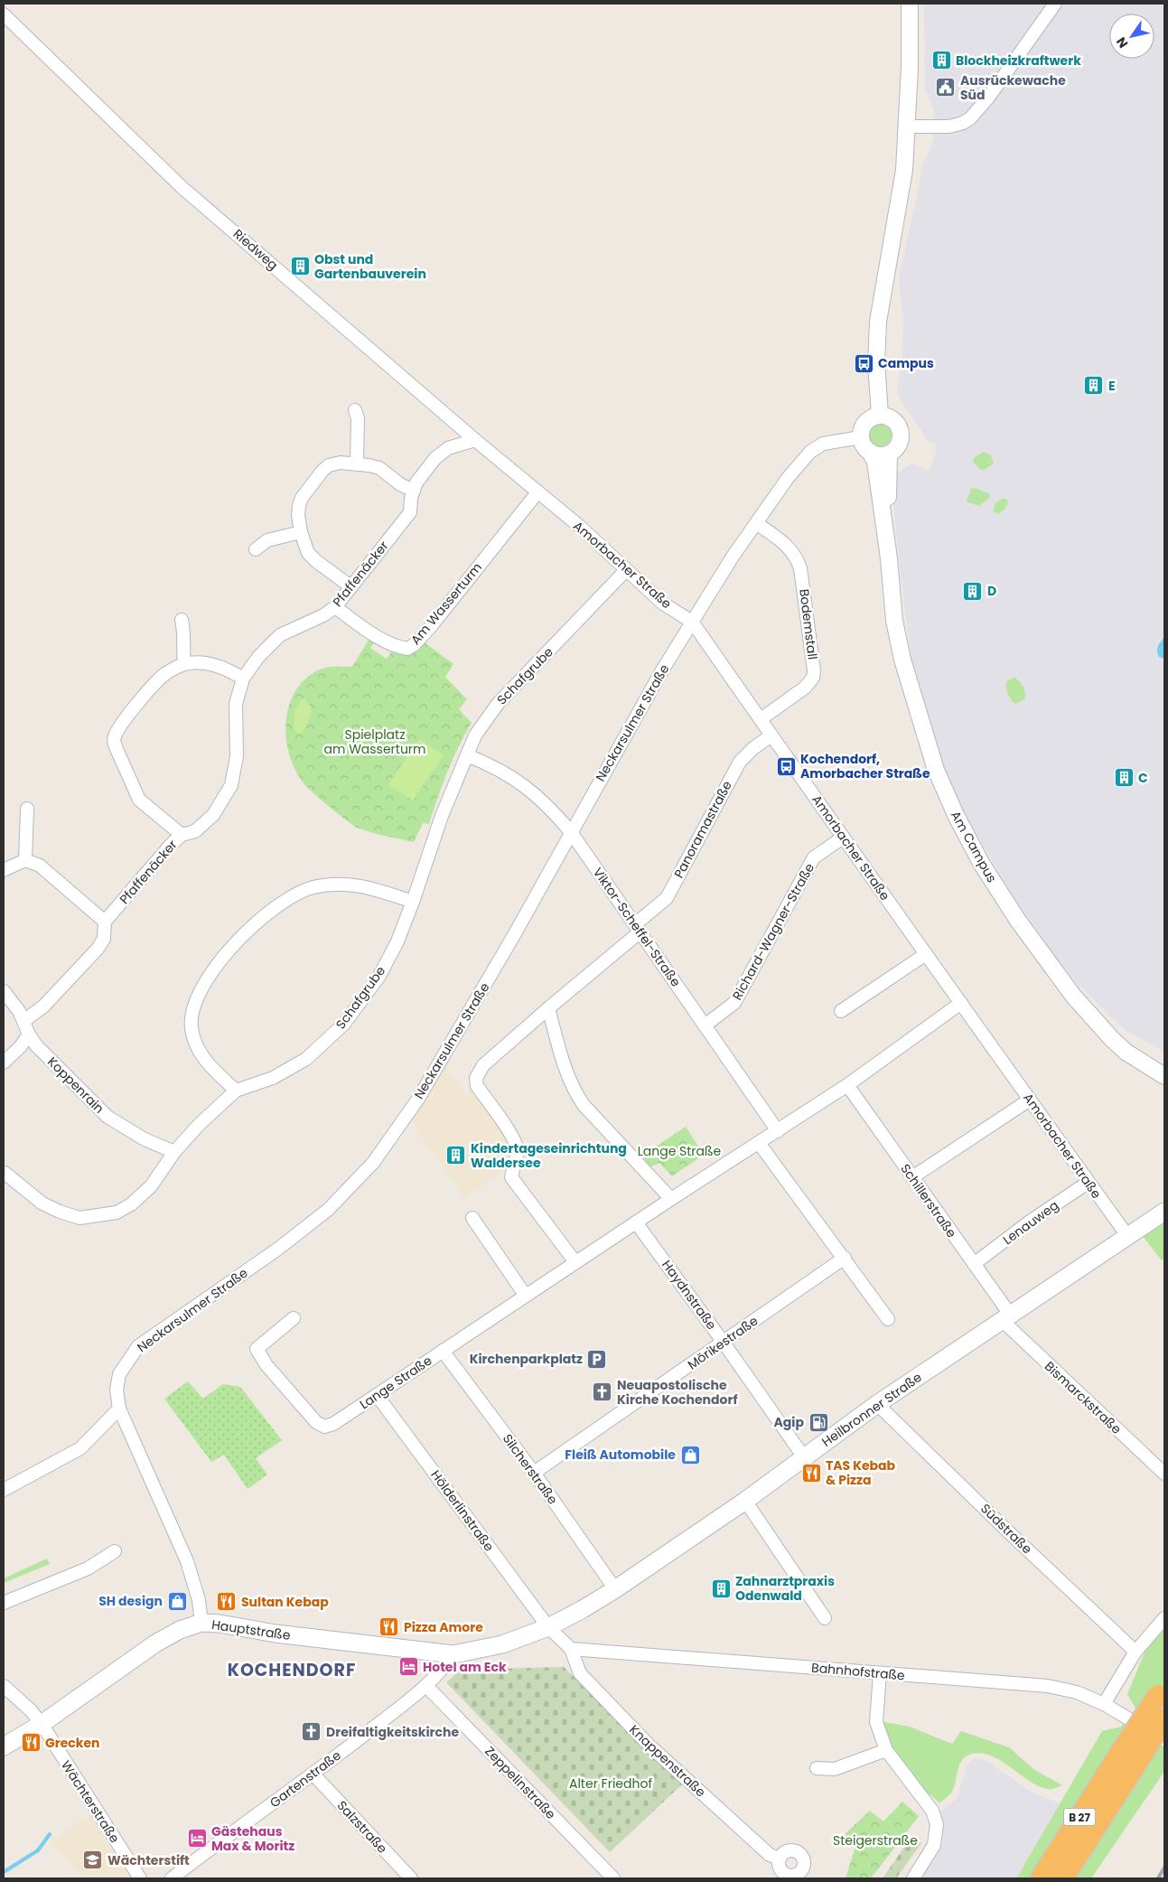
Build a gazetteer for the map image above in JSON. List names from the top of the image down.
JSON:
{
  "streets": {
    "highway": ["B 27"],
    "main road": ["Heilbronner Straße", "Hauptstraße"],
    "street": [
      "Riedweg",
      "Amorbacher Straße",
      "Pfaffenäcker",
      "Am Wasserturm",
      "Bodemstall",
      "Schafgrube",
      "Neckarsulmer Straße",
      "Panoramastraße",
      "Am Campus",
      "Viktor-Scheffel-Straße",
      "Richard-Wagner-Straße",
      "Koppenrain",
      "Schillerstraße",
      "Lenauweg",
      "Haydnstraße",
      "Mörikestraße",
      "Lange Straße",
      "Bismarckstraße",
      "Silcherstraße",
      "Hölderlinstraße",
      "Südstraße",
      "Bahnhofstraße",
      "Knappenstraße",
      "Gartenstraße",
      "Zeppelinstraße",
      "Wächterstraße",
      "Salzstraße"
    ]
  },
  "crossings": [
    ["Riedweg", "Amorbacher Straße"],
    ["Riedweg", "Pfaffenäcker"],
    ["Riedweg", "Am Wasserturm"],
    ["Amorbacher Straße", "Am Wasserturm"],
    ["Amorbacher Straße", "Bodemstall"],
    ["Amorbacher Straße", "Schafgrube"],
    ["Amorbacher Straße", "Neckarsulmer Straße"],
    ["Amorbacher Straße", "Panoramastraße"],
    ["Amorbacher Straße", "Richard-Wagner-Straße"],
    ["Amorbacher Straße", "Lenauweg"],
    ["Amorbacher Straße", "Lange Straße"],
    ["Amorbacher Straße", "Heilbronner Straße"],
    ["Pfaffenäcker", "Am Wasserturm"],
    ["Bodemstall", "Neckarsulmer Straße"],
    ["Schafgrube", "Viktor-Scheffel-Straße"],
    ["Schafgrube", "Koppenrain"],
    ["Neckarsulmer Straße", "Am Campus"],
    ["Neckarsulmer Straße", "Viktor-Scheffel-Straße"],
    ["Neckarsulmer Straße", "Hauptstraße"],
    ["Panoramastraße", "Viktor-Scheffel-Straße"],
    ["Panoramastraße", "Lange Straße"],
    ["Viktor-Scheffel-Straße", "Richard-Wagner-Straße"],
    ["Viktor-Scheffel-Straße", "Lange Straße"],
    ["Schillerstraße", "Lenauweg"],
    ["Schillerstraße", "Lange Straße"],
    ["Schillerstraße", "Bismarckstraße"],
    ["Schillerstraße", "Heilbronner Straße"],
    ["Haydnstraße", "Mörikestraße"],
    ["Haydnstraße", "Lange Straße"],
    ["Haydnstraße", "Heilbronner Straße"],
    ["Mörikestraße", "Silcherstraße"],
    ["Lange Straße", "Silcherstraße"],
    ["Lange Straße", "Hölderlinstraße"],
    ["Bismarckstraße", "Heilbronner Straße"],
    ["Heilbronner Straße", "Silcherstraße"],
    ["Heilbronner Straße", "Hölderlinstraße"],
    ["Heilbronner Straße", "Südstraße"],
    ["Heilbronner Straße", "Hauptstraße"],
    ["Heilbronner Straße", "Gartenstraße"],
    ["Hauptstraße", "Gartenstraße"],
    ["Hauptstraße", "Wächterstraße"],
    ["Bahnhofstraße", "Knappenstraße"],
    ["Gartenstraße", "Zeppelinstraße"],
    ["Gartenstraße", "Salzstraße"]
  ],
  "districts": ["KOCHENDORF"],
  "parks": [
    "Spielplatz am Wasserturm",
    "Lange Straße",
    "Alter Friedhof",
    "Steigerstraße"
  ],
  "places": {
    "building": [
      "Blockheizkraftwerk",
      "Obst und Gartenbauverein",
      "E",
      "D",
      "C",
      "Kindertageseinrichtung Waldersee",
      "Zahnarztpraxis Odenwald"
    ],
    "public building": ["Ausrückewache Süd"],
    "bus stop": ["Campus", "Kochendorf, Amorbacher Straße"],
    "parking": ["Kirchenparkplatz"],
    "church": ["Neuapostolische Kirche Kochendorf", "Dreifaltigkeitskirche"],
    "fuel station": ["Agip"],
    "shop": ["Fleiß Automobile", "SH design"],
    "restaurant": [
      "TAS Kebab & Pizza",
      "Sultan Kebap",
      "Pizza Amore",
      "Grecken"
    ],
    "hotel": ["Hotel am Eck", "Gästehaus Max & Moritz"],
    "school or university": ["Wächterstift"]
  },
  "north": "bottom left"
}
